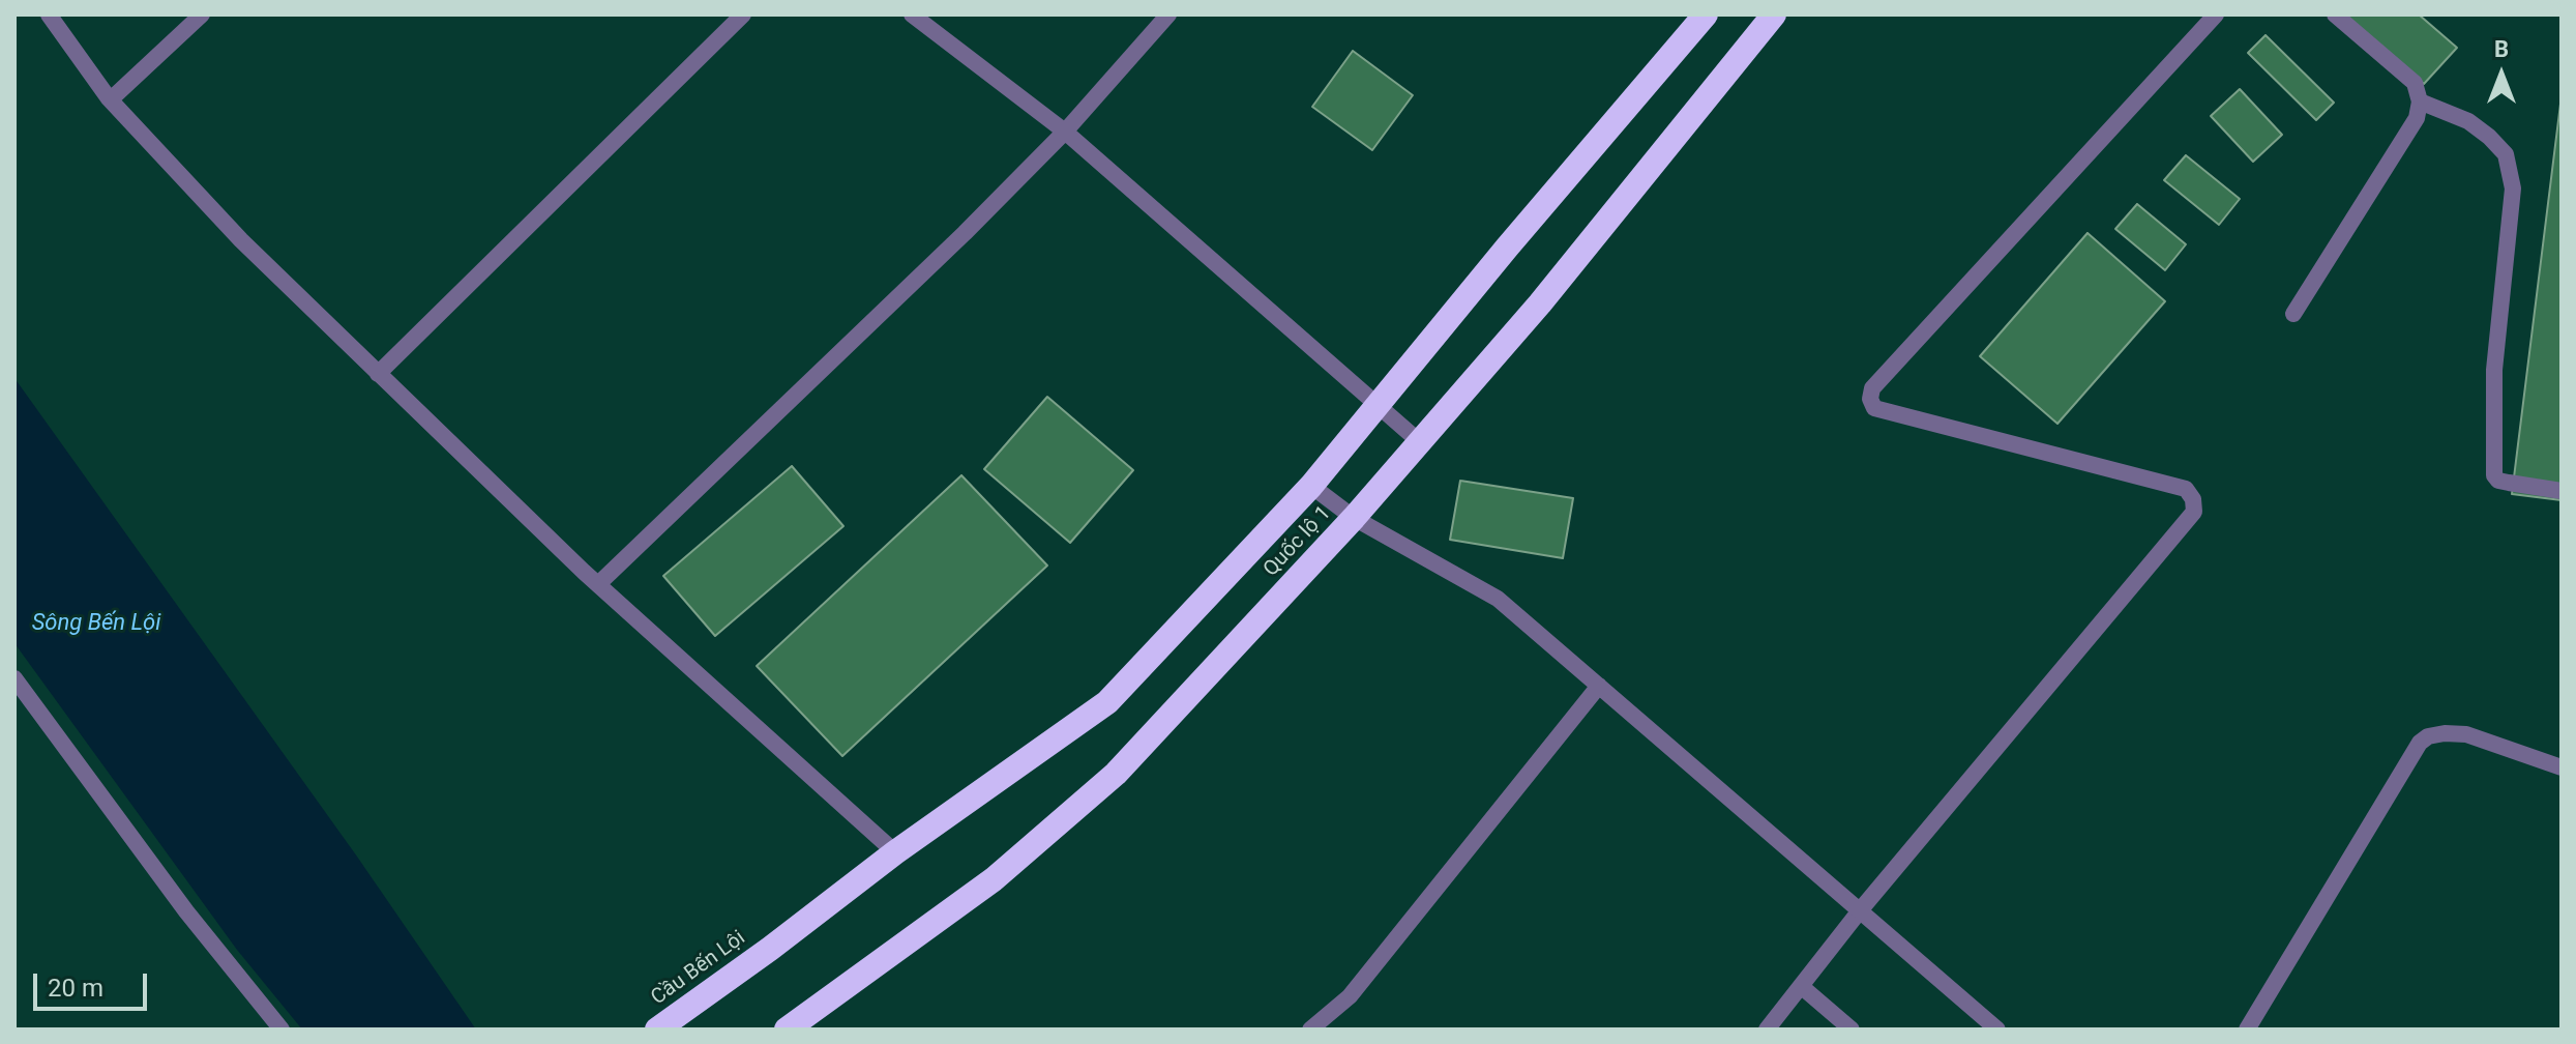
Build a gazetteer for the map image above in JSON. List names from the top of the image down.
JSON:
{
  "streets": {
    "highway": ["Quốc lộ 1", "Cầu Bến Lội"]
  },
  "crossings": [
    ["Quốc lộ 1", "Cầu Bến Lội"]
  ],
  "water": ["Sông Bến Lội"],
  "scale_bar": "20 m",
  "north": "top"
}
